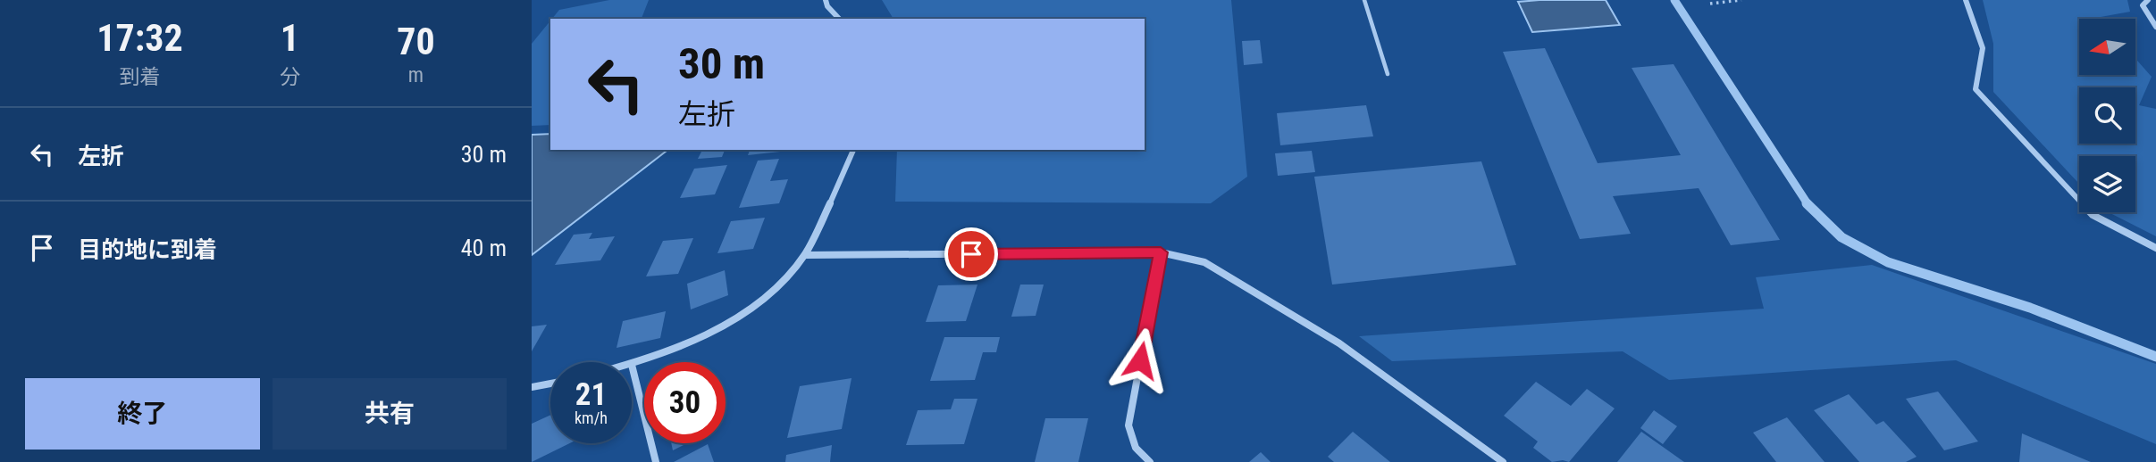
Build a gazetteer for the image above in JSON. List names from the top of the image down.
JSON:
{
  "north": "left",
  "page": {
    "eta": [
      "17:32",
      "到着",
      "1",
      "分",
      "70",
      "m"
    ],
    "turn": ["30 m", "左折"],
    "list": [
      {
        "name": "左折",
        "value": "30 m"
      },
      {
        "name": "目的地に到着",
        "value": "40 m"
      }
    ],
    "speed": "21 km/h",
    "limit": "30",
    "buttons": ["終了", "共有"]
  }
}
